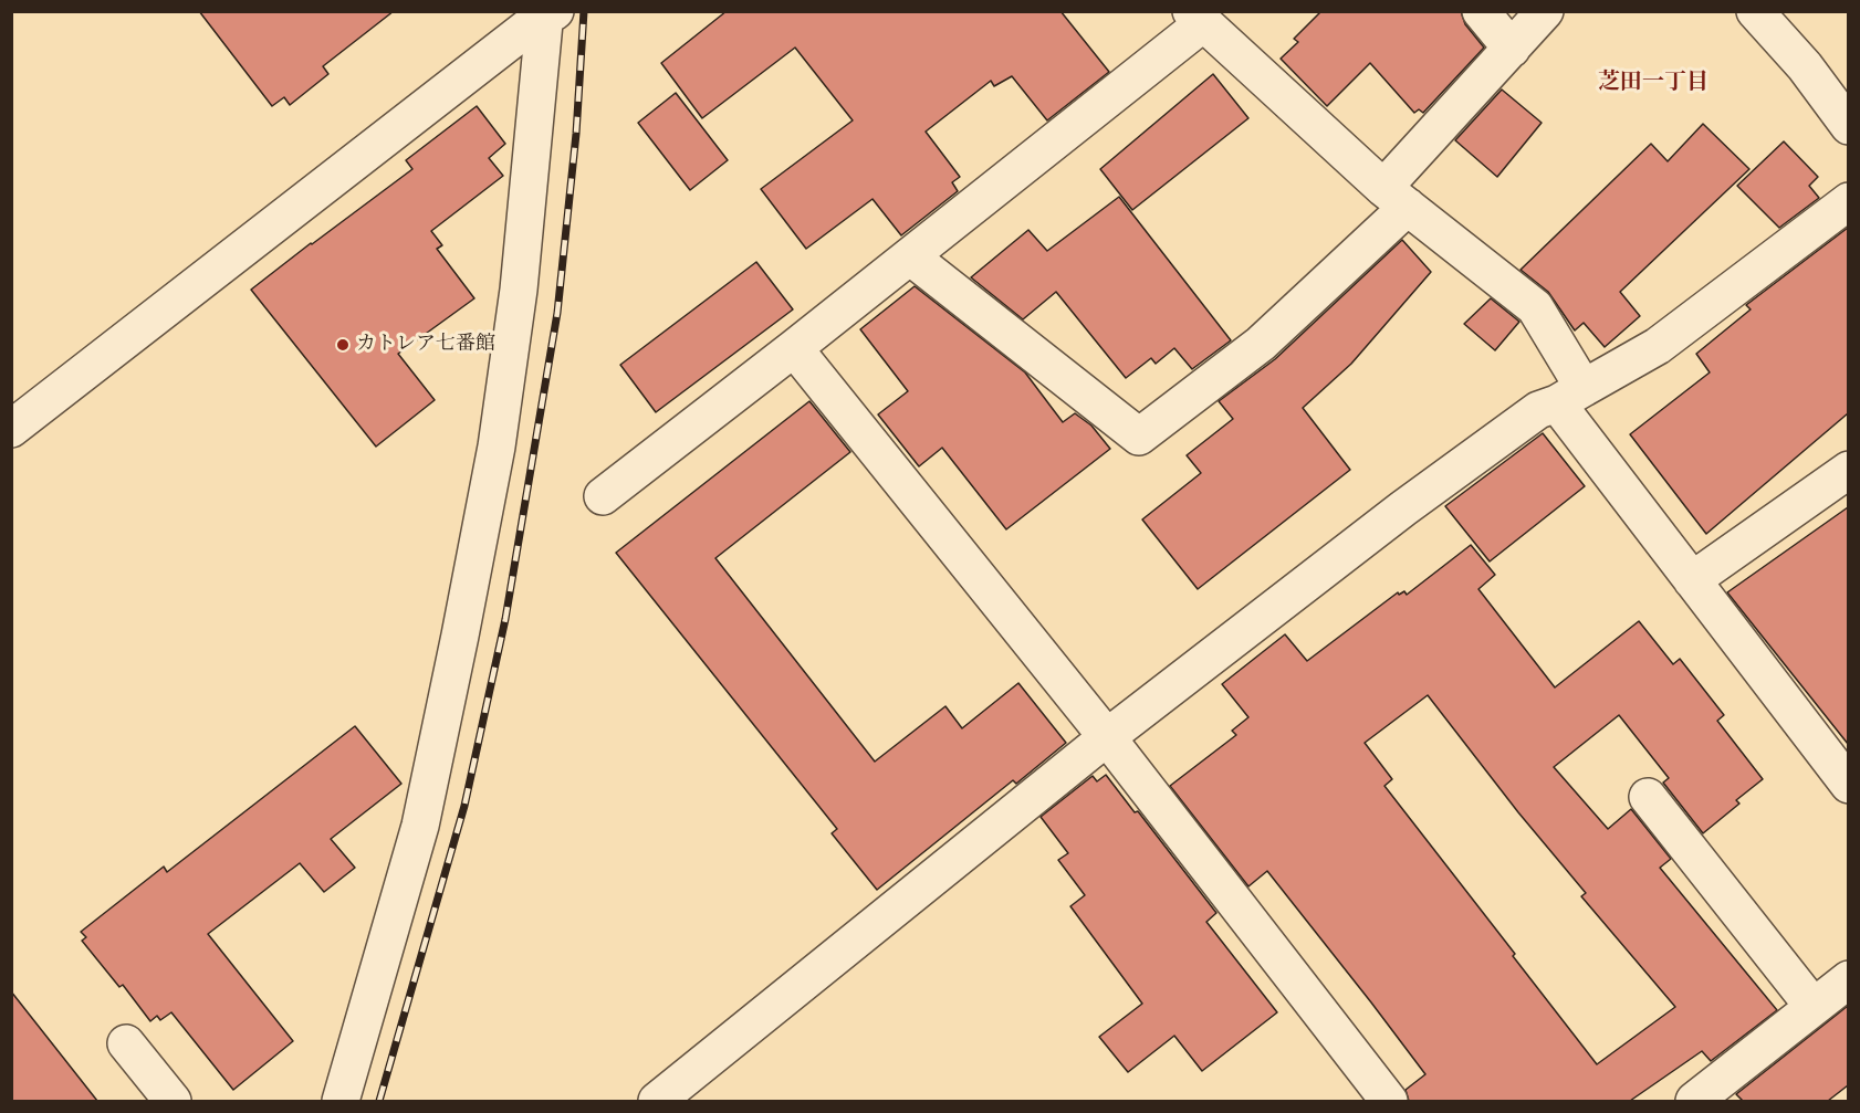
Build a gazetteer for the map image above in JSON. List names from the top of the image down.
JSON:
{
  "districts": ["芝田一丁目"],
  "places": ["カトレア七番館"]
}
